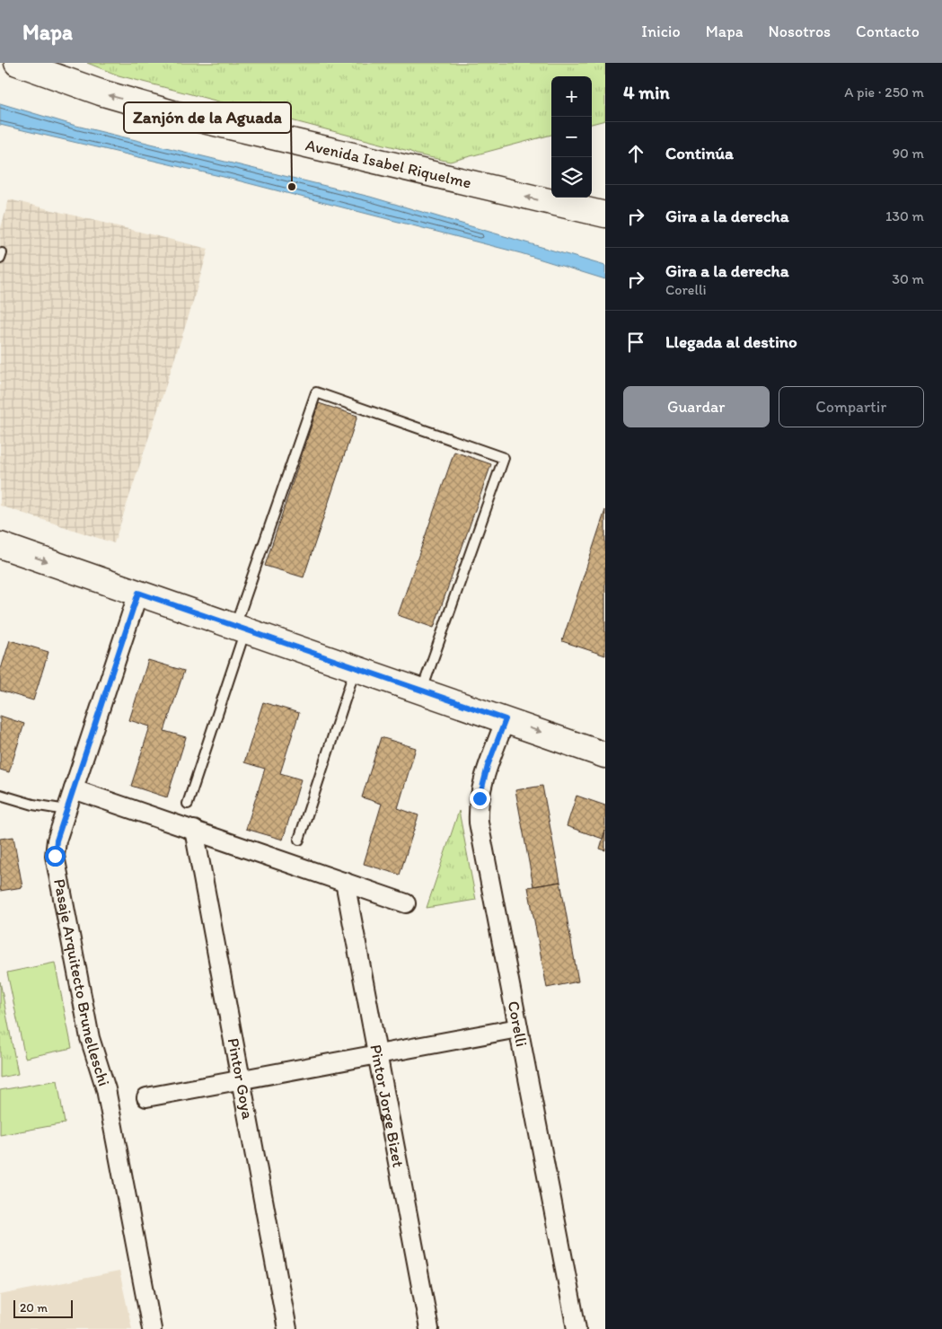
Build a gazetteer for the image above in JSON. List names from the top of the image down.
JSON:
{
  "streets": {
    "main road": ["Avenida Isabel Riquelme"],
    "street": [
      "Pasaje Arquitecto Brunelleschi",
      "Corelli",
      "Pintor Goya",
      "Pintor Jorge Bizet"
    ]
  },
  "one_way": ["Avenida Isabel Riquelme"],
  "places": ["Zanjón de la Aguada"],
  "scale_bar": "20 m",
  "page": {
    "header": "Mapa",
    "nav": [
      "Inicio",
      "Mapa",
      "Nosotros",
      "Contacto"
    ],
    "heading": ["4 min", "A pie · 250 m"],
    "map_buttons": ["+", "−"],
    "list": [
      ["Continúa", "90 m"],
      ["Gira a la derecha", "130 m"],
      ["Gira a la derecha", "Corelli", "30 m"],
      "Llegada al destino"
    ],
    "buttons": ["Guardar", "Compartir"],
    "scale": "20 m"
  }
}
